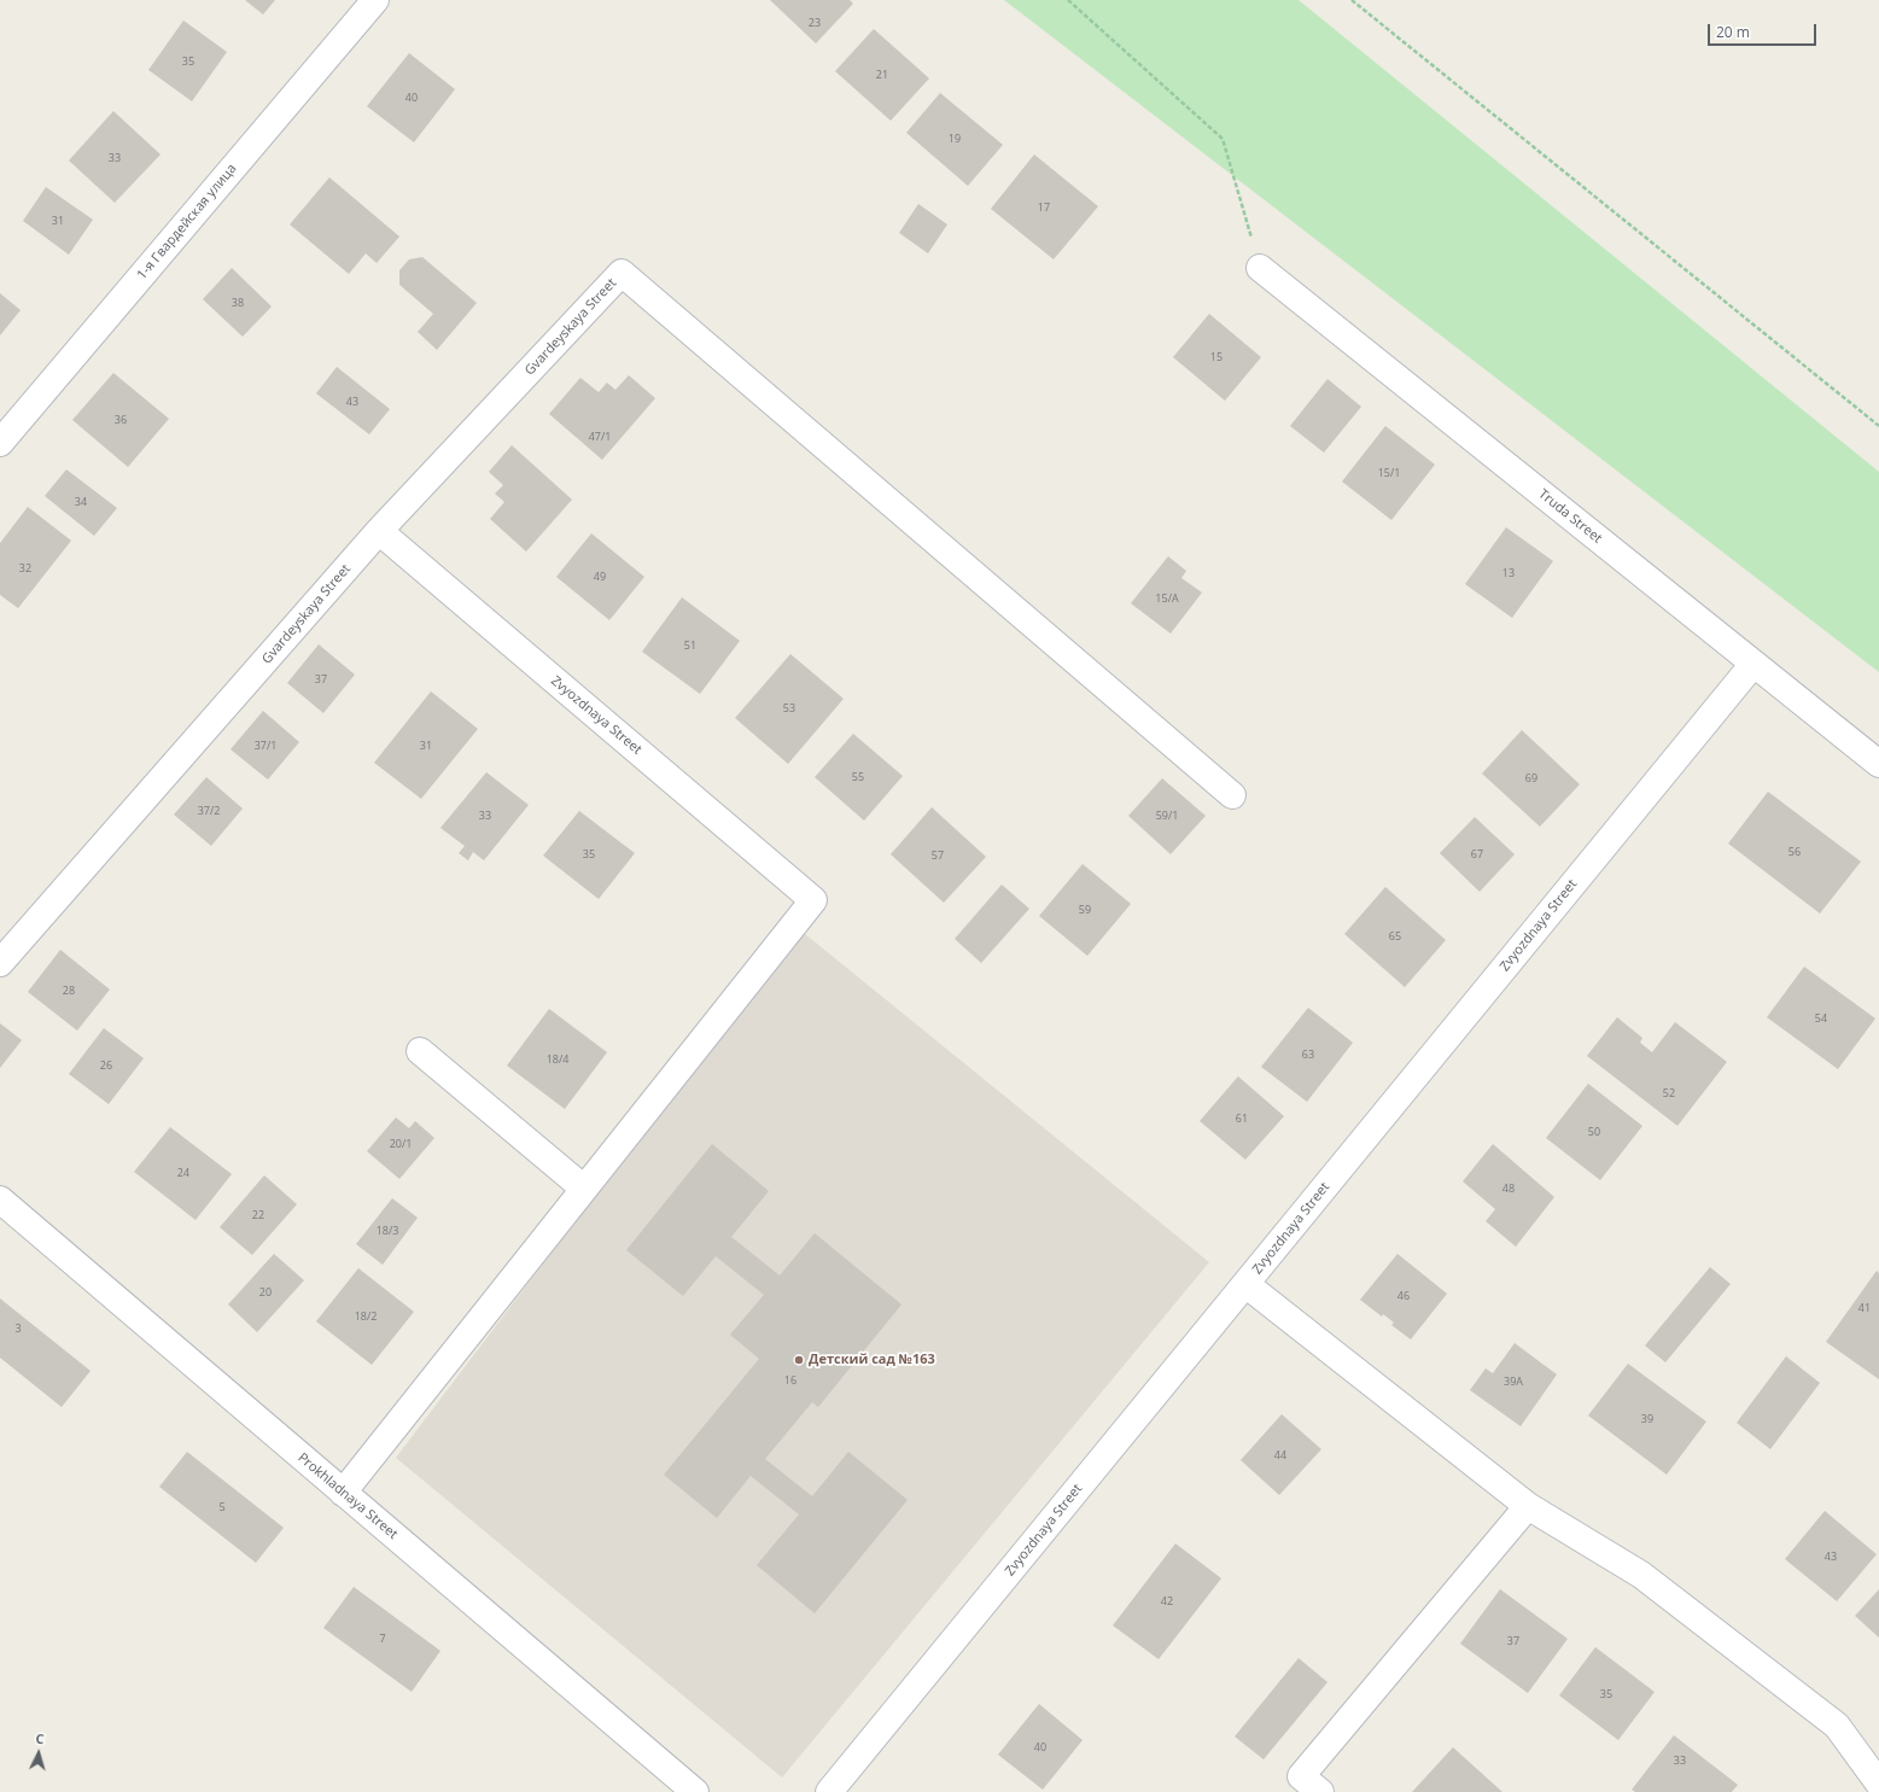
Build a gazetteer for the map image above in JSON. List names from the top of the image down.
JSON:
{
  "streets": {
    "street": [
      "1-я Гвардейская улица",
      "Gvardeyskaya Street",
      "Truda Street",
      "Zvyozdnaya Street",
      "Prokhladnaya Street"
    ]
  },
  "crossings": [
    ["Gvardeyskaya Street", "Zvyozdnaya Street"],
    ["Truda Street", "Zvyozdnaya Street"]
  ],
  "places": ["Детский cад №163"],
  "house_numbers": [
    "23",
    "35",
    "21",
    "40",
    "19",
    "33",
    "17",
    "31",
    "38",
    "15",
    "43",
    "36",
    "47/1",
    "15/1",
    "34",
    "32",
    "13",
    "49",
    "15/А",
    "51",
    "37",
    "53",
    "37/1",
    "31",
    "55",
    "69",
    "37/2",
    "33",
    "59/1",
    "56",
    "35",
    "67",
    "57",
    "59",
    "65",
    "28",
    "54",
    "63",
    "18/4",
    "26",
    "52",
    "61",
    "50",
    "20/1",
    "24",
    "48",
    "22",
    "18/3",
    "20",
    "46",
    "41",
    "18/2",
    "3",
    "16",
    "39А",
    "39",
    "44",
    "5",
    "43",
    "42",
    "7",
    "37",
    "35",
    "40",
    "33"
  ],
  "scale_bar": "20 m",
  "north": "top"
}
